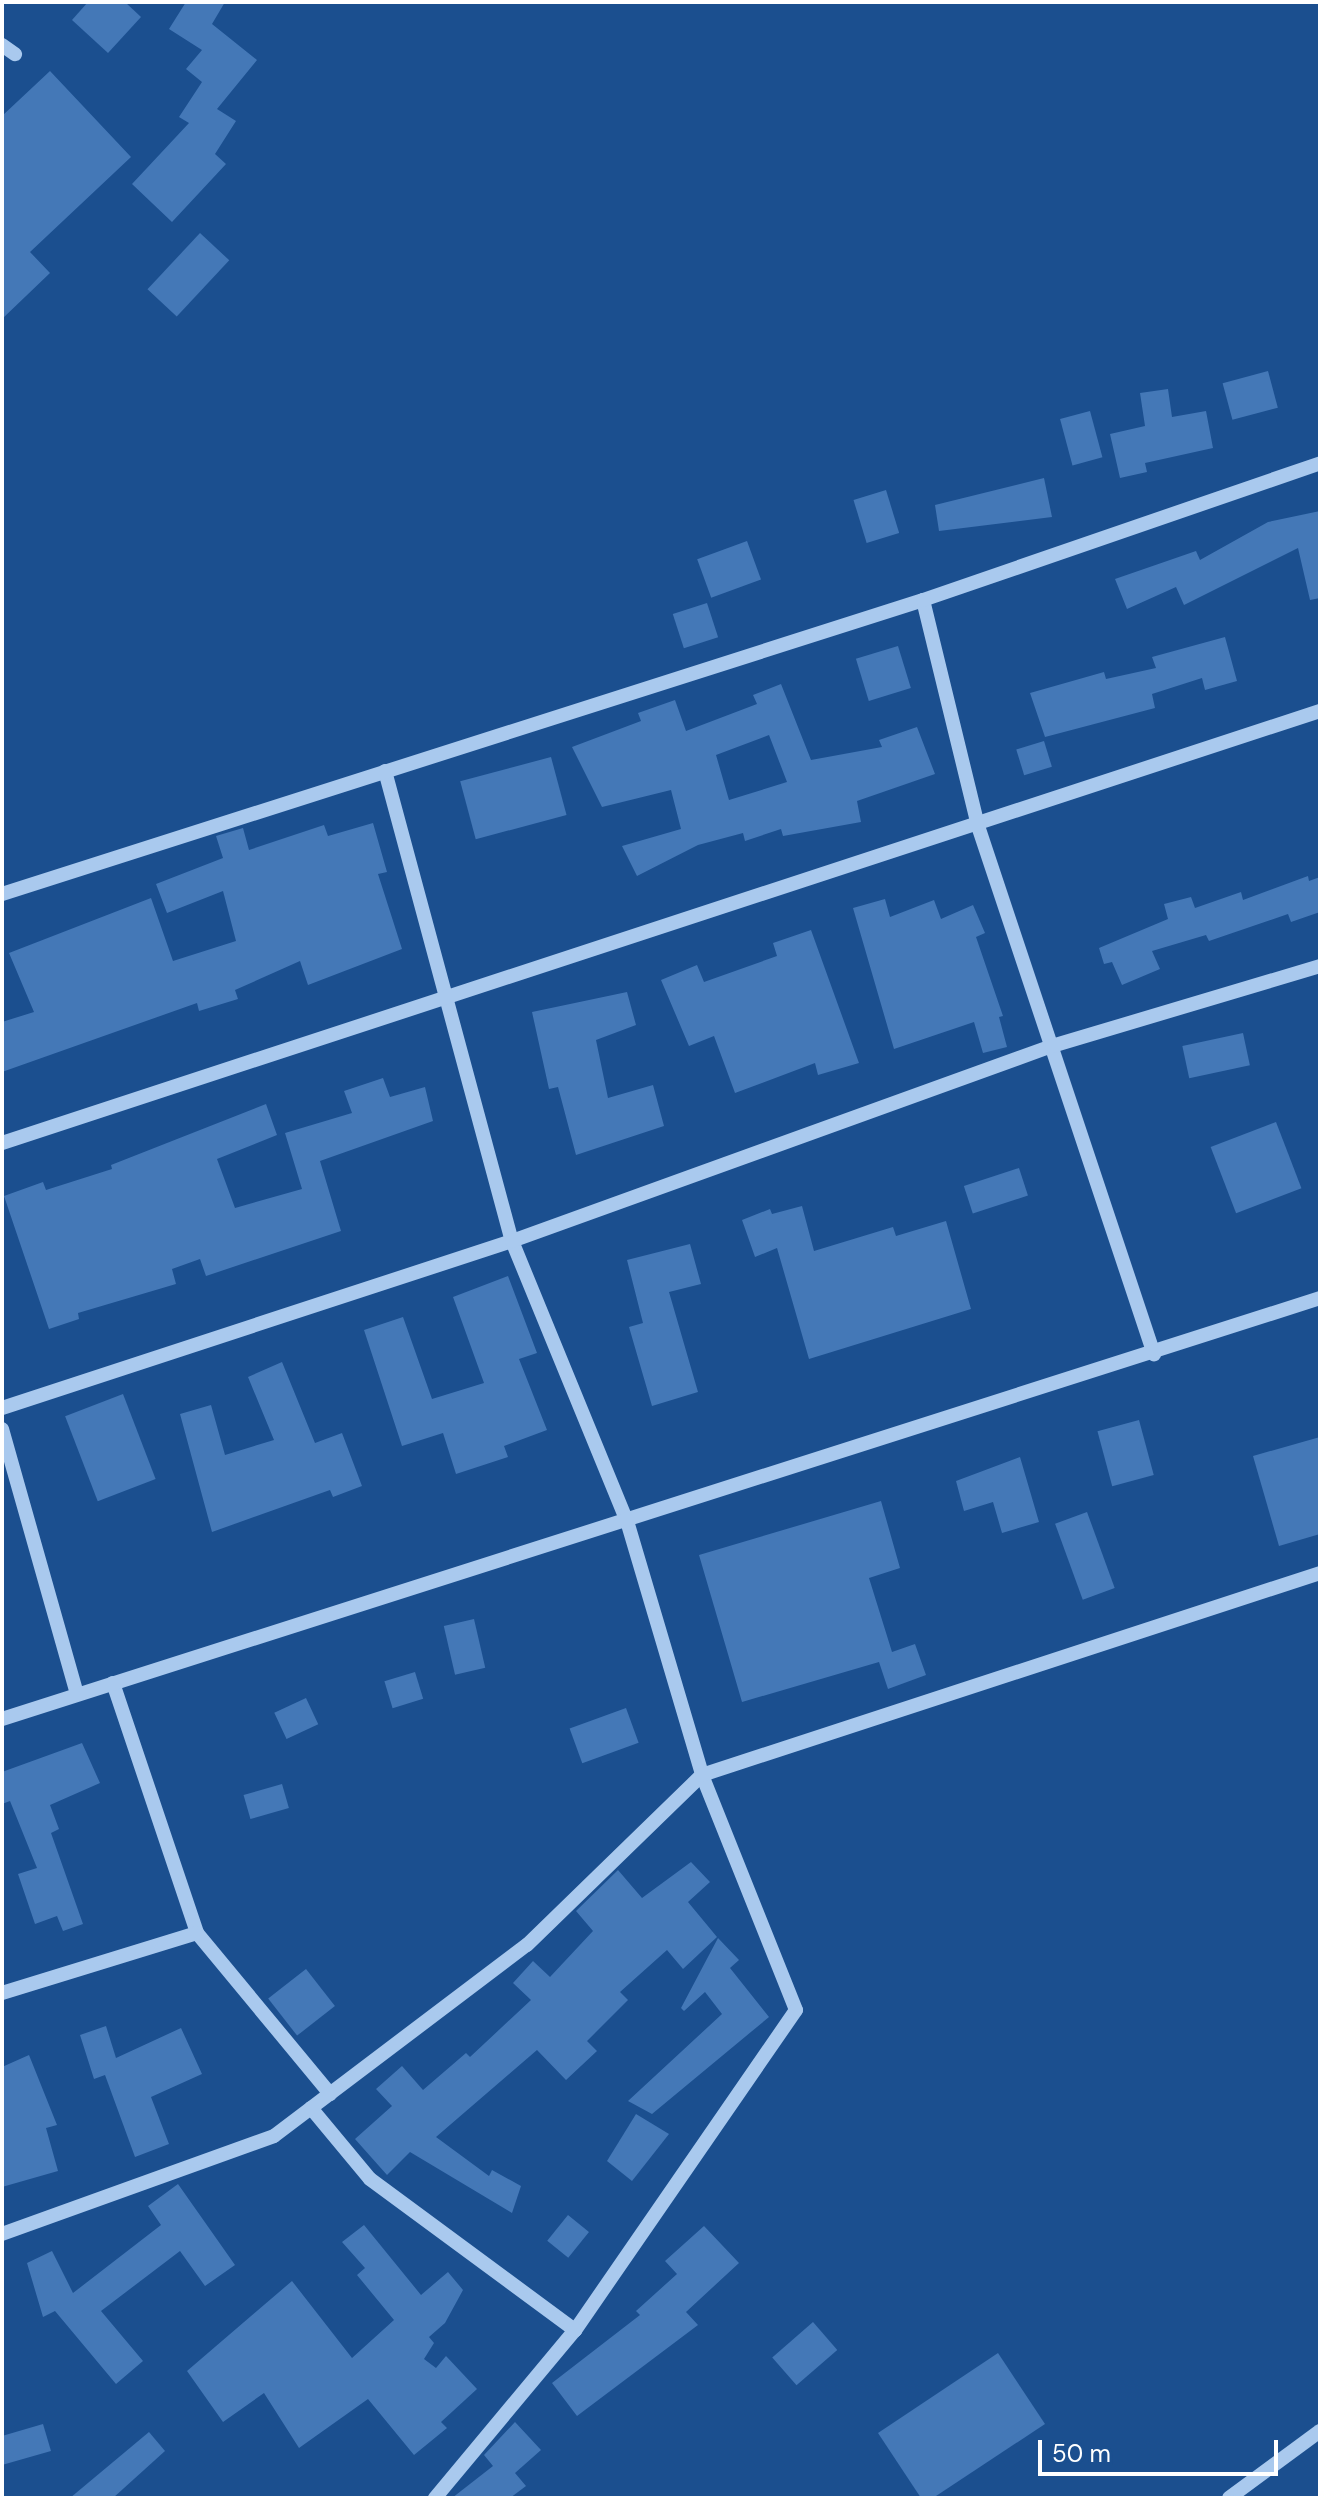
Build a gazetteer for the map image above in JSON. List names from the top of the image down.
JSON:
{
  "scale_bar": "50 m"
}
